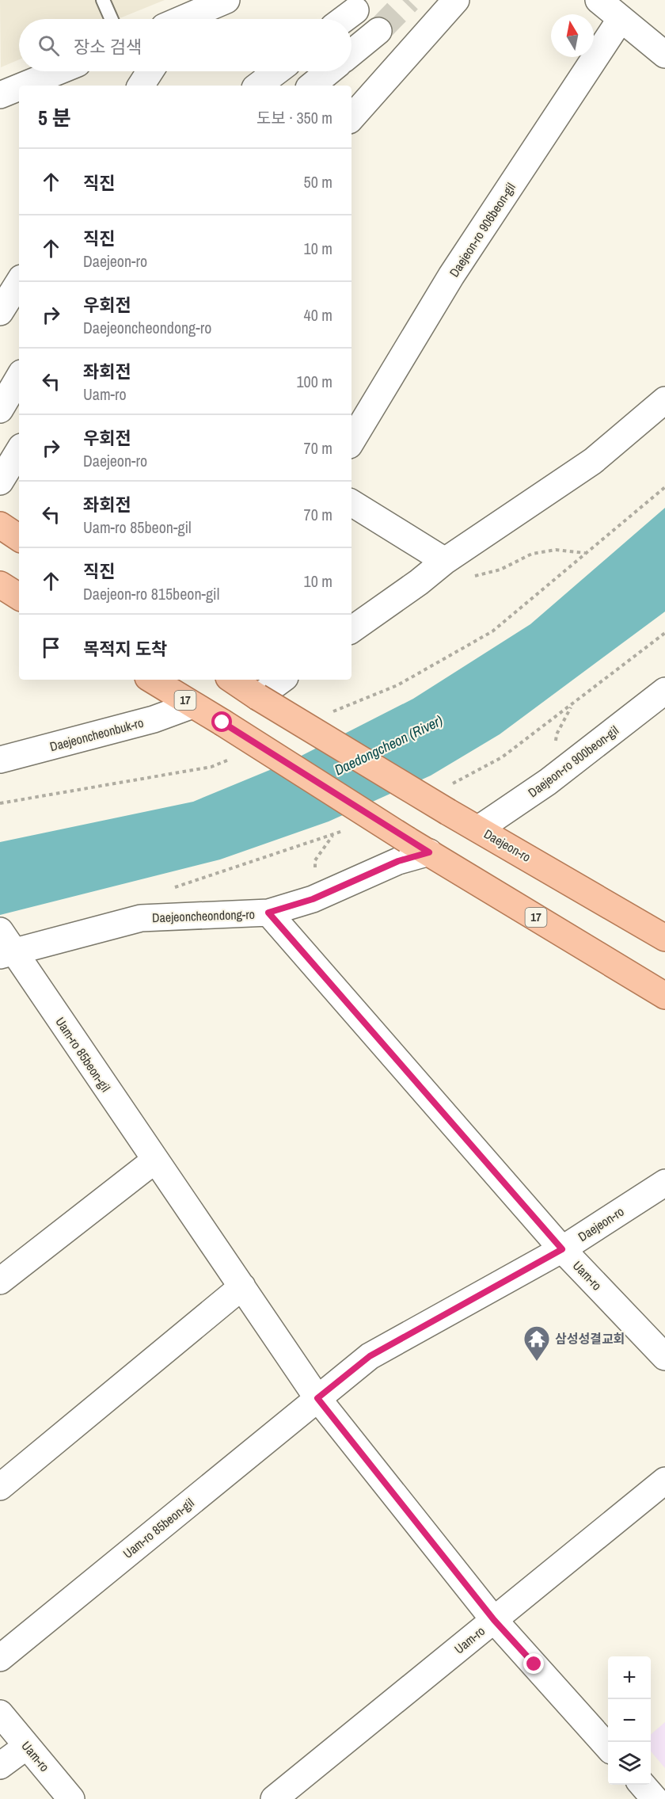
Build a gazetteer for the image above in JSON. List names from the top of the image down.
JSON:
{
  "streets": {
    "main road": ["17", "Daejeon-ro"],
    "street": [
      "Daejeon-ro 906beon-gil",
      "Daejeoncheonbuk-ro",
      "Daejeon-ro 900beon-gil",
      "Daejeoncheondong-ro",
      "Uam-ro 85beon-gil",
      "Uam-ro"
    ]
  },
  "crossings": [
    ["17", "Daejeoncheonbuk-ro"],
    ["17", "Daejeoncheondong-ro"],
    ["Daejeon-ro 900beon-gil", "Daejeon-ro"],
    ["Daejeon-ro", "Uam-ro 85beon-gil"],
    ["Daejeon-ro", "Uam-ro"],
    ["Daejeoncheondong-ro", "Uam-ro 85beon-gil"],
    ["Daejeoncheondong-ro", "Uam-ro"],
    ["Uam-ro 85beon-gil", "Uam-ro"]
  ],
  "water": ["Daedongcheon (River)"],
  "places": {
    "temple": ["삼성성결교회"]
  },
  "north": "top",
  "page": {
    "search": "장소 검색",
    "heading": ["5 분", "도보 · 350 m"],
    "list": [
      ["직진", "50 m"],
      ["직진", "Daejeon-ro", "10 m"],
      ["우회전", "Daejeoncheondong-ro", "40 m"],
      ["좌회전", "Uam-ro", "100 m"],
      ["우회전", "Daejeon-ro", "70 m"],
      ["좌회전", "Uam-ro 85beon-gil", "70 m"],
      ["직진", "Daejeon-ro 815beon-gil", "10 m"],
      "목적지 도착"
    ],
    "map_buttons": ["+", "−"]
  }
}
